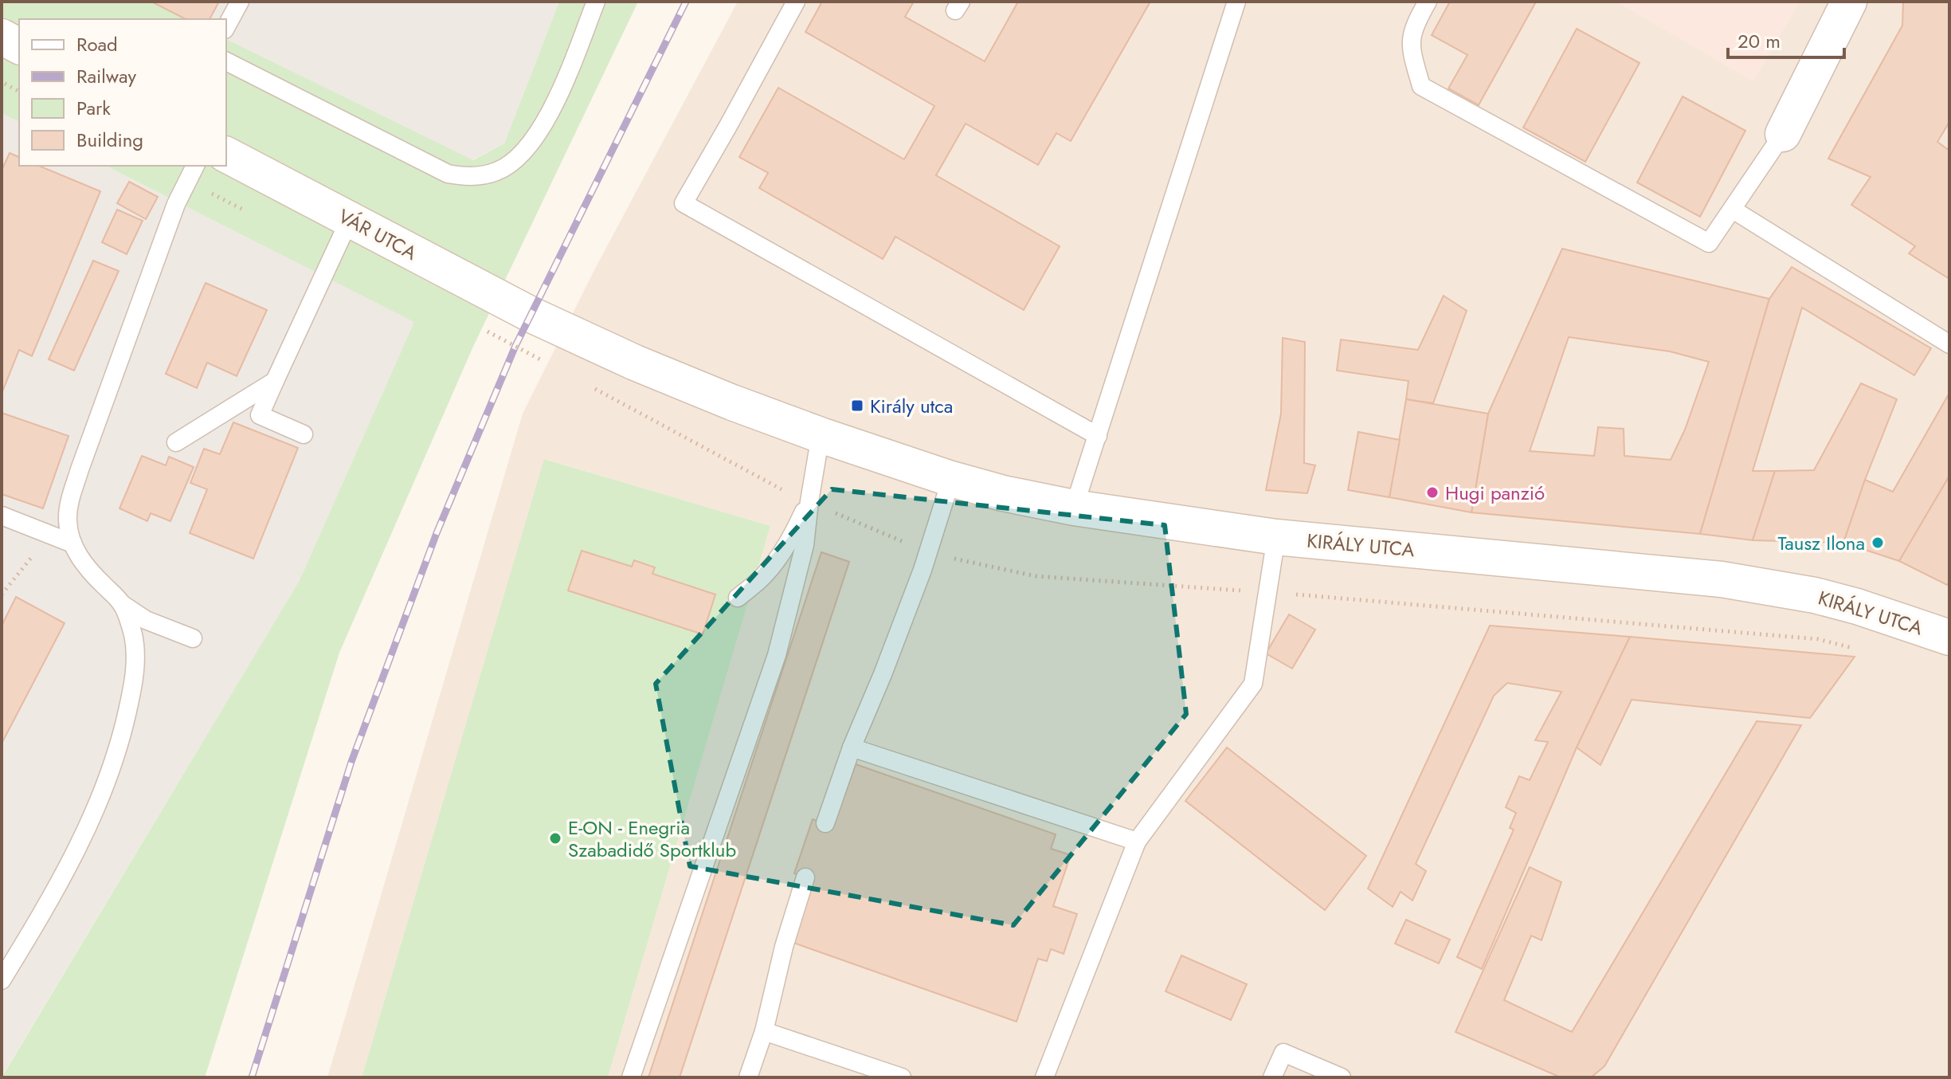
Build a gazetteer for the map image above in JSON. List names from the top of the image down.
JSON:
{
  "streets": {
    "main road": ["VÁR UTCA", "KIRÁLY UTCA"]
  },
  "crossings": [
    ["VÁR UTCA", "KIRÁLY UTCA"]
  ],
  "places": {
    "transit": ["Király utca"],
    "other": ["Hugi panzió", "Tausz Ilona", "E-ON - Enegria Szabadidő Sportklub"]
  },
  "legend": [
    "Road",
    "Railway",
    "Park",
    "Building"
  ],
  "scale_bar": "20 m"
}
